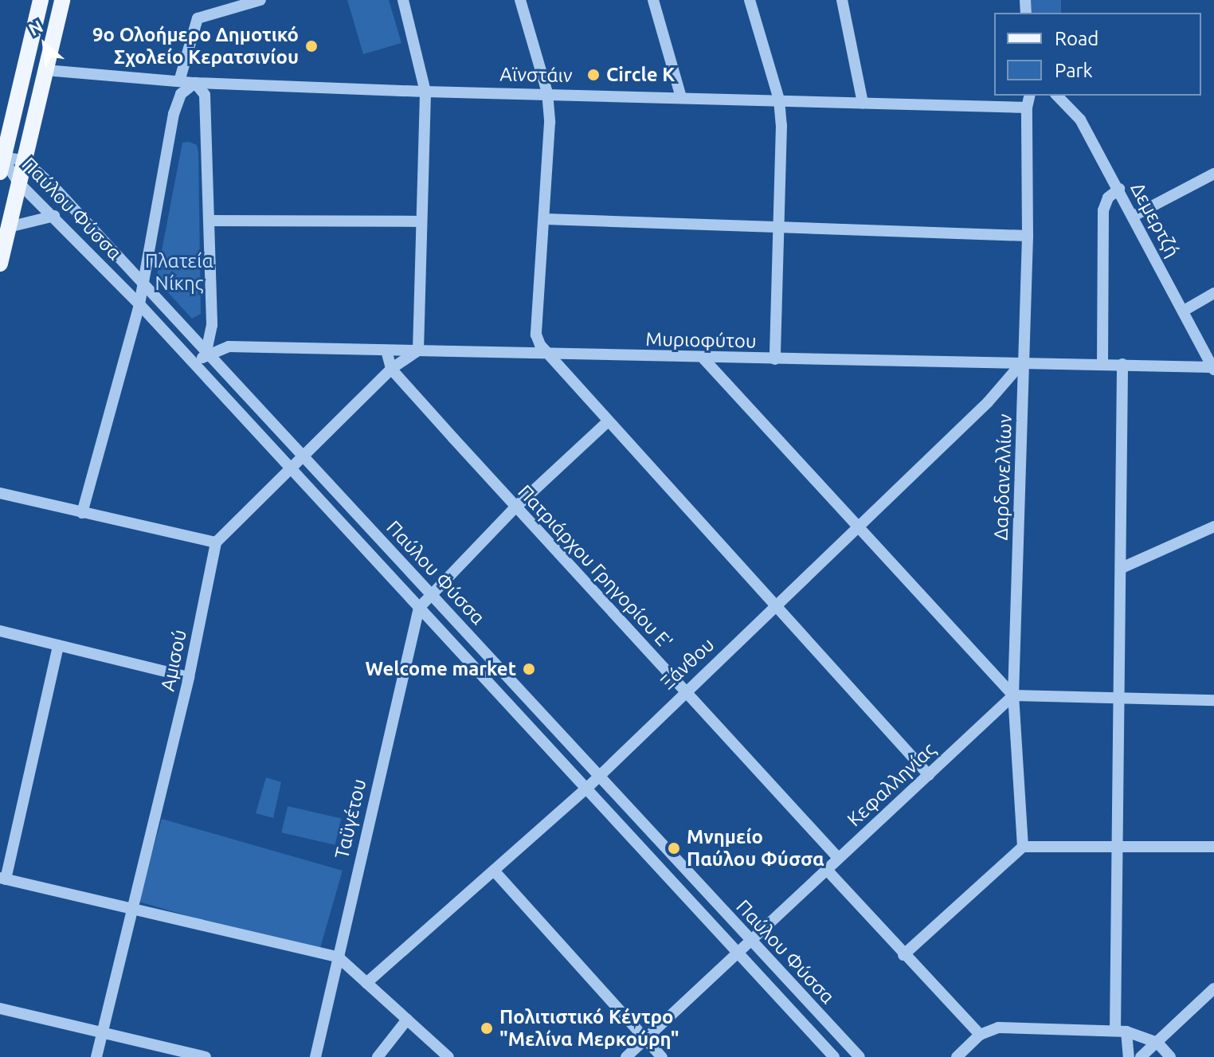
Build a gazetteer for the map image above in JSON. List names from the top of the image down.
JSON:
{
  "streets": {
    "street": [
      "Αϊνστάιν",
      "Παύλου Φύσσα",
      "Δεμερτζή",
      "Μυριοφύτου",
      "Δαρδανελλίων",
      "Πατριάρχου Γρηγορίου Ε'",
      "Αμισού",
      "Ξάνθου",
      "Κεφαλληνίας",
      "Ταϋγέτου"
    ]
  },
  "crossings": [
    ["Αϊνστάιν", "Δαρδανελλίων"],
    ["Παύλου Φύσσα", "Μυριοφύτου"],
    ["Παύλου Φύσσα", "Ξάνθου"],
    ["Παύλου Φύσσα", "Κεφαλληνίας"],
    ["Παύλου Φύσσα", "Ταϋγέτου"],
    ["Δεμερτζή", "Μυριοφύτου"],
    ["Μυριοφύτου", "Δαρδανελλίων"],
    ["Μυριοφύτου", "Πατριάρχου Γρηγορίου Ε'"],
    ["Μυριοφύτου", "Ξάνθου"],
    ["Δαρδανελλίων", "Ξάνθου"],
    ["Δαρδανελλίων", "Κεφαλληνίας"],
    ["Πατριάρχου Γρηγορίου Ε'", "Ξάνθου"],
    ["Πατριάρχου Γρηγορίου Ε'", "Κεφαλληνίας"],
    ["Πατριάρχου Γρηγορίου Ε'", "Ταϋγέτου"]
  ],
  "parks": ["Πλατεία Νίκης"],
  "places": [
    "9ο Ολοήμερο Δημοτικό Σχολείο Κερατσινίου",
    "Circle K",
    "Welcome market",
    "Μνημείο Παύλου Φύσσα",
    "Πολιτιστικό Κέντρο \"Μελίνα Μερκούρη\""
  ],
  "legend": ["Road", "Park"],
  "north": "top left"
}
